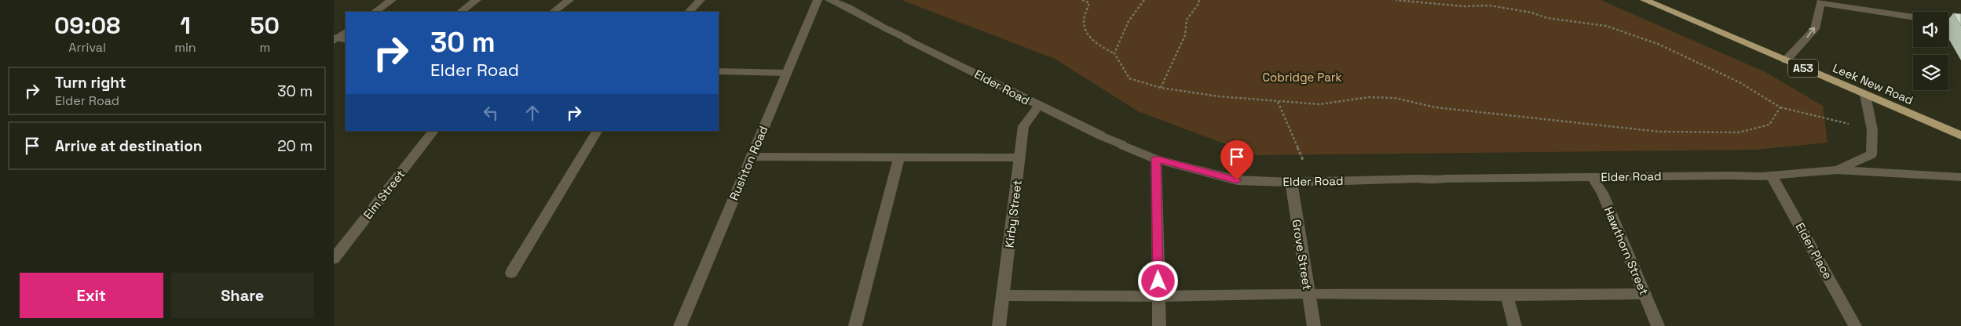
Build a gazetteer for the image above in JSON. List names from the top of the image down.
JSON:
{
  "streets": {
    "highway": ["A53", "Leek New Road"],
    "street": [
      "Elder Road",
      "Rushton Road",
      "Elm Street",
      "Kirby Street",
      "Hawthorn Street",
      "Elder Place",
      "Grove Street"
    ]
  },
  "crossings": [
    ["Leek New Road", "Elder Road"],
    ["Elder Road", "Kirby Street"],
    ["Elder Road", "Hawthorn Street"],
    ["Elder Road", "Elder Place"],
    ["Elder Road", "Grove Street"]
  ],
  "parks": ["Cobridge Park"],
  "page": {
    "eta": [
      "09:08",
      "Arrival",
      "1",
      "min",
      "50",
      "m"
    ],
    "turn": ["30 m", "Elder Road"],
    "list": [
      {
        "name": "Turn right",
        "note": "Elder Road",
        "value": "30 m"
      },
      {
        "name": "Arrive at destination",
        "value": "20 m"
      }
    ],
    "buttons": ["Exit", "Share"]
  }
}
